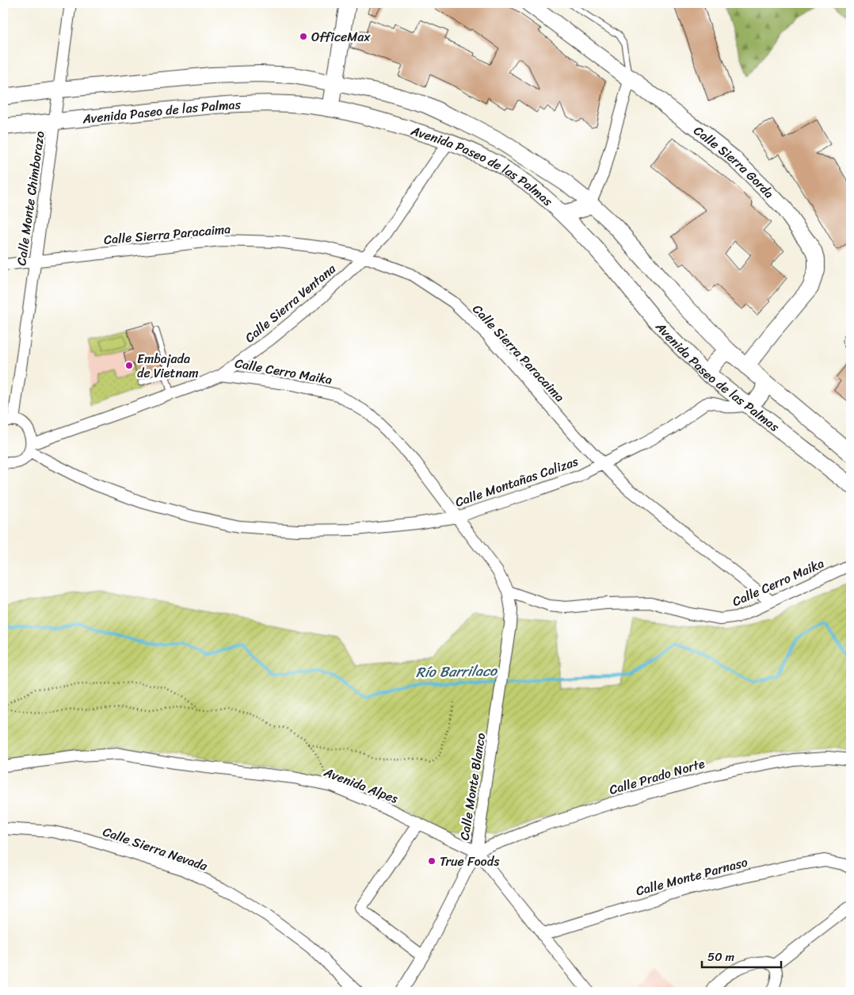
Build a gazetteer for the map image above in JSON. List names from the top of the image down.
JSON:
{
  "streets": {
    "main road": ["Avenida Paseo de las Palmas", "Calle Sierra Gorda"],
    "street": [
      "Calle Monte Chimborazo",
      "Calle Sierra Paracaima",
      "Calle Sierra Ventana",
      "Calle Cerro Maika",
      "Calle Montañas Calizas",
      "Calle Prado Norte",
      "Avenida Alpes",
      "Calle Monte Blanco",
      "Calle Sierra Nevada",
      "Calle Monte Parnaso"
    ]
  },
  "crossings": [
    ["Avenida Paseo de las Palmas", "Calle Sierra Gorda"],
    ["Avenida Paseo de las Palmas", "Calle Monte Chimborazo"],
    ["Avenida Paseo de las Palmas", "Calle Sierra Ventana"],
    ["Avenida Paseo de las Palmas", "Calle Montañas Calizas"],
    ["Calle Monte Chimborazo", "Calle Sierra Paracaima"],
    ["Calle Sierra Paracaima", "Calle Sierra Ventana"],
    ["Calle Sierra Paracaima", "Calle Cerro Maika"],
    ["Calle Sierra Paracaima", "Calle Montañas Calizas"],
    ["Calle Sierra Ventana", "Calle Cerro Maika"],
    ["Calle Sierra Ventana", "Calle Montañas Calizas"],
    ["Calle Cerro Maika", "Calle Montañas Calizas"],
    ["Calle Cerro Maika", "Calle Monte Blanco"],
    ["Calle Prado Norte", "Avenida Alpes"],
    ["Calle Prado Norte", "Calle Monte Blanco"],
    ["Avenida Alpes", "Calle Monte Blanco"],
    ["Avenida Alpes", "Calle Monte Parnaso"]
  ],
  "water": ["Río Barrilaco"],
  "places": ["OfficeMax", "Embajada de Vietnam", "True Foods"],
  "scale_bar": "50 m"
}
